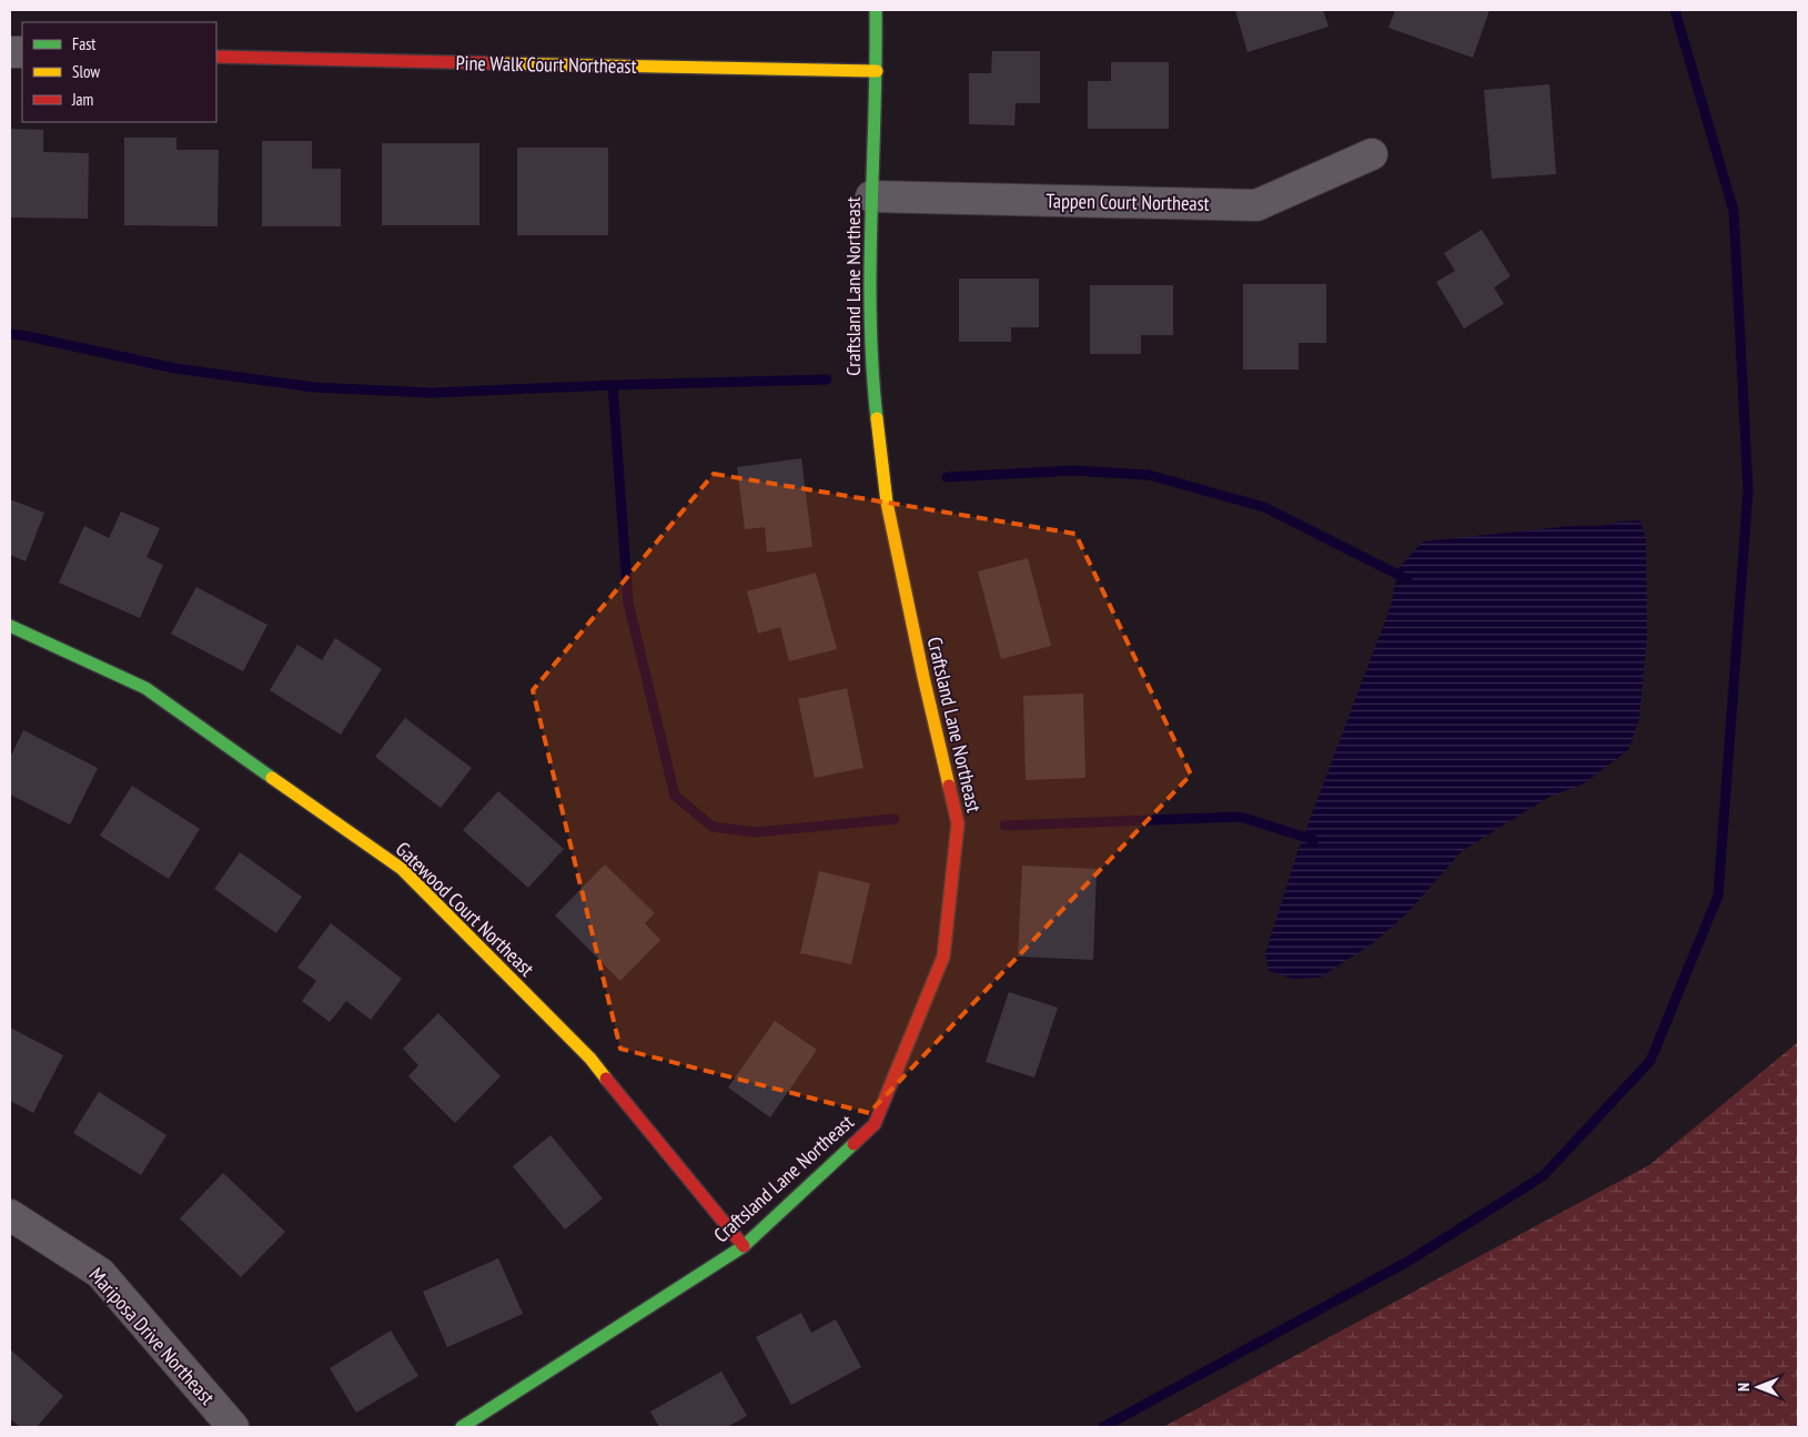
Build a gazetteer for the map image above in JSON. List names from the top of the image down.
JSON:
{
  "streets": {
    "street": [
      "Pine Walk Court Northeast",
      "Tappen Court Northeast",
      "Craftsland Lane Northeast",
      "Gatewood Court Northeast",
      "Mariposa Drive Northeast"
    ]
  },
  "crossings": [
    ["Pine Walk Court Northeast", "Craftsland Lane Northeast"],
    ["Tappen Court Northeast", "Craftsland Lane Northeast"],
    ["Craftsland Lane Northeast", "Gatewood Court Northeast"]
  ],
  "legend": ["Fast", "Slow", "Jam"],
  "north": "left"
}
